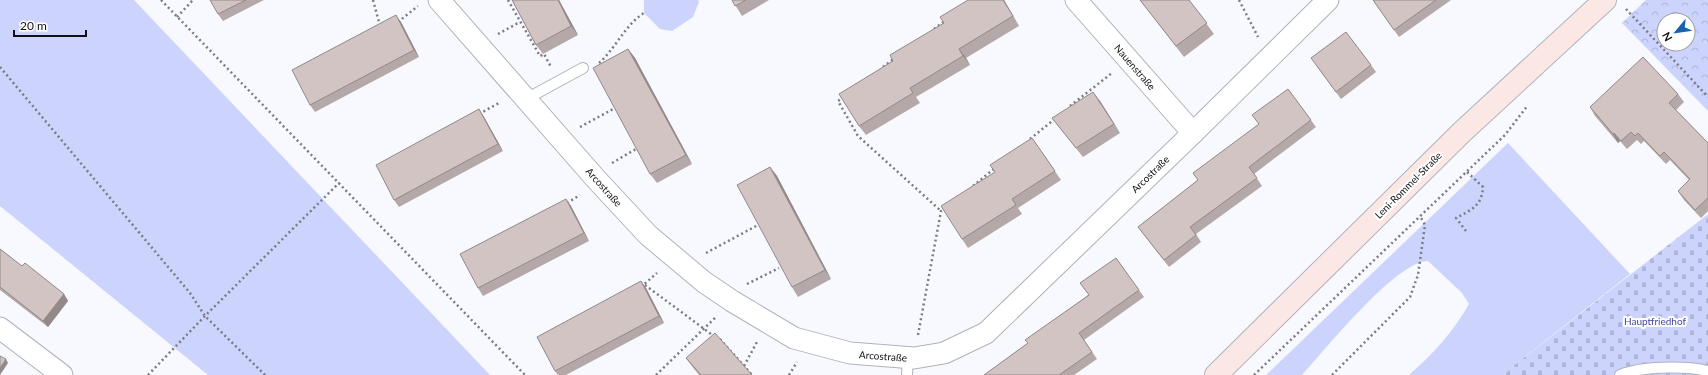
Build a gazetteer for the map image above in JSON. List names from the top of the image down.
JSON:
{
  "streets": {
    "main road": ["Leni-Rommel-Straße"],
    "street": ["Nauenstraße", "Arcostraße"]
  },
  "crossings": [
    ["Nauenstraße", "Arcostraße"]
  ],
  "parks": ["Hauptfriedhof"],
  "scale_bar": "20 m",
  "north": "bottom left"
}
